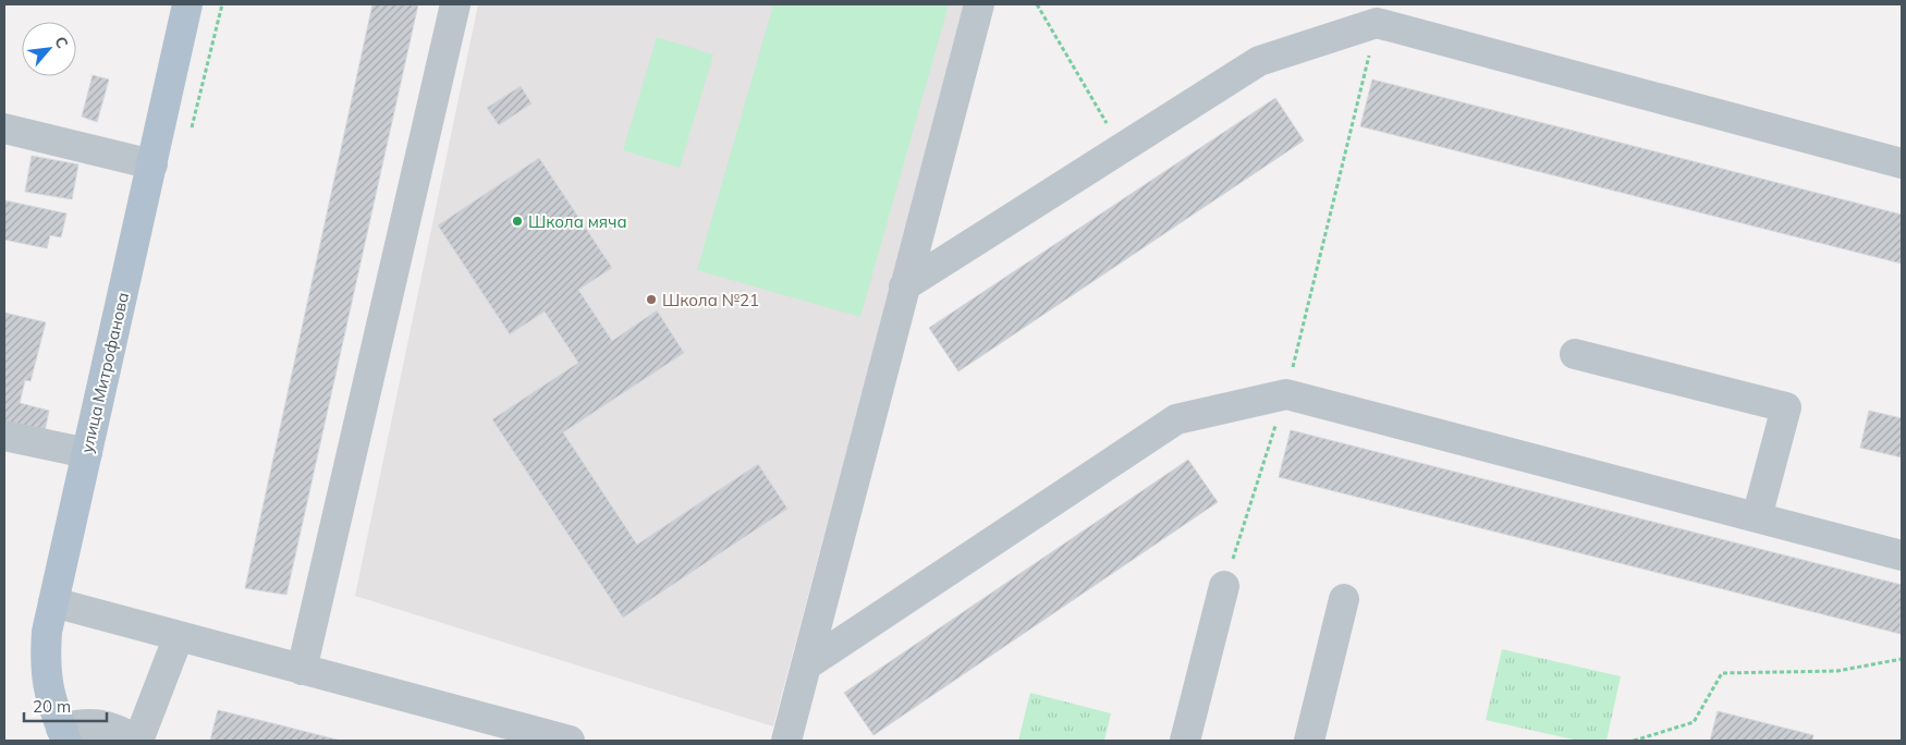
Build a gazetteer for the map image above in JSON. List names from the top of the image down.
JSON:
{
  "streets": {
    "main road": ["улица Митрофанова"]
  },
  "places": ["Школа мяча", "Школа №21"],
  "scale_bar": "20 m",
  "north": "top right"
}
